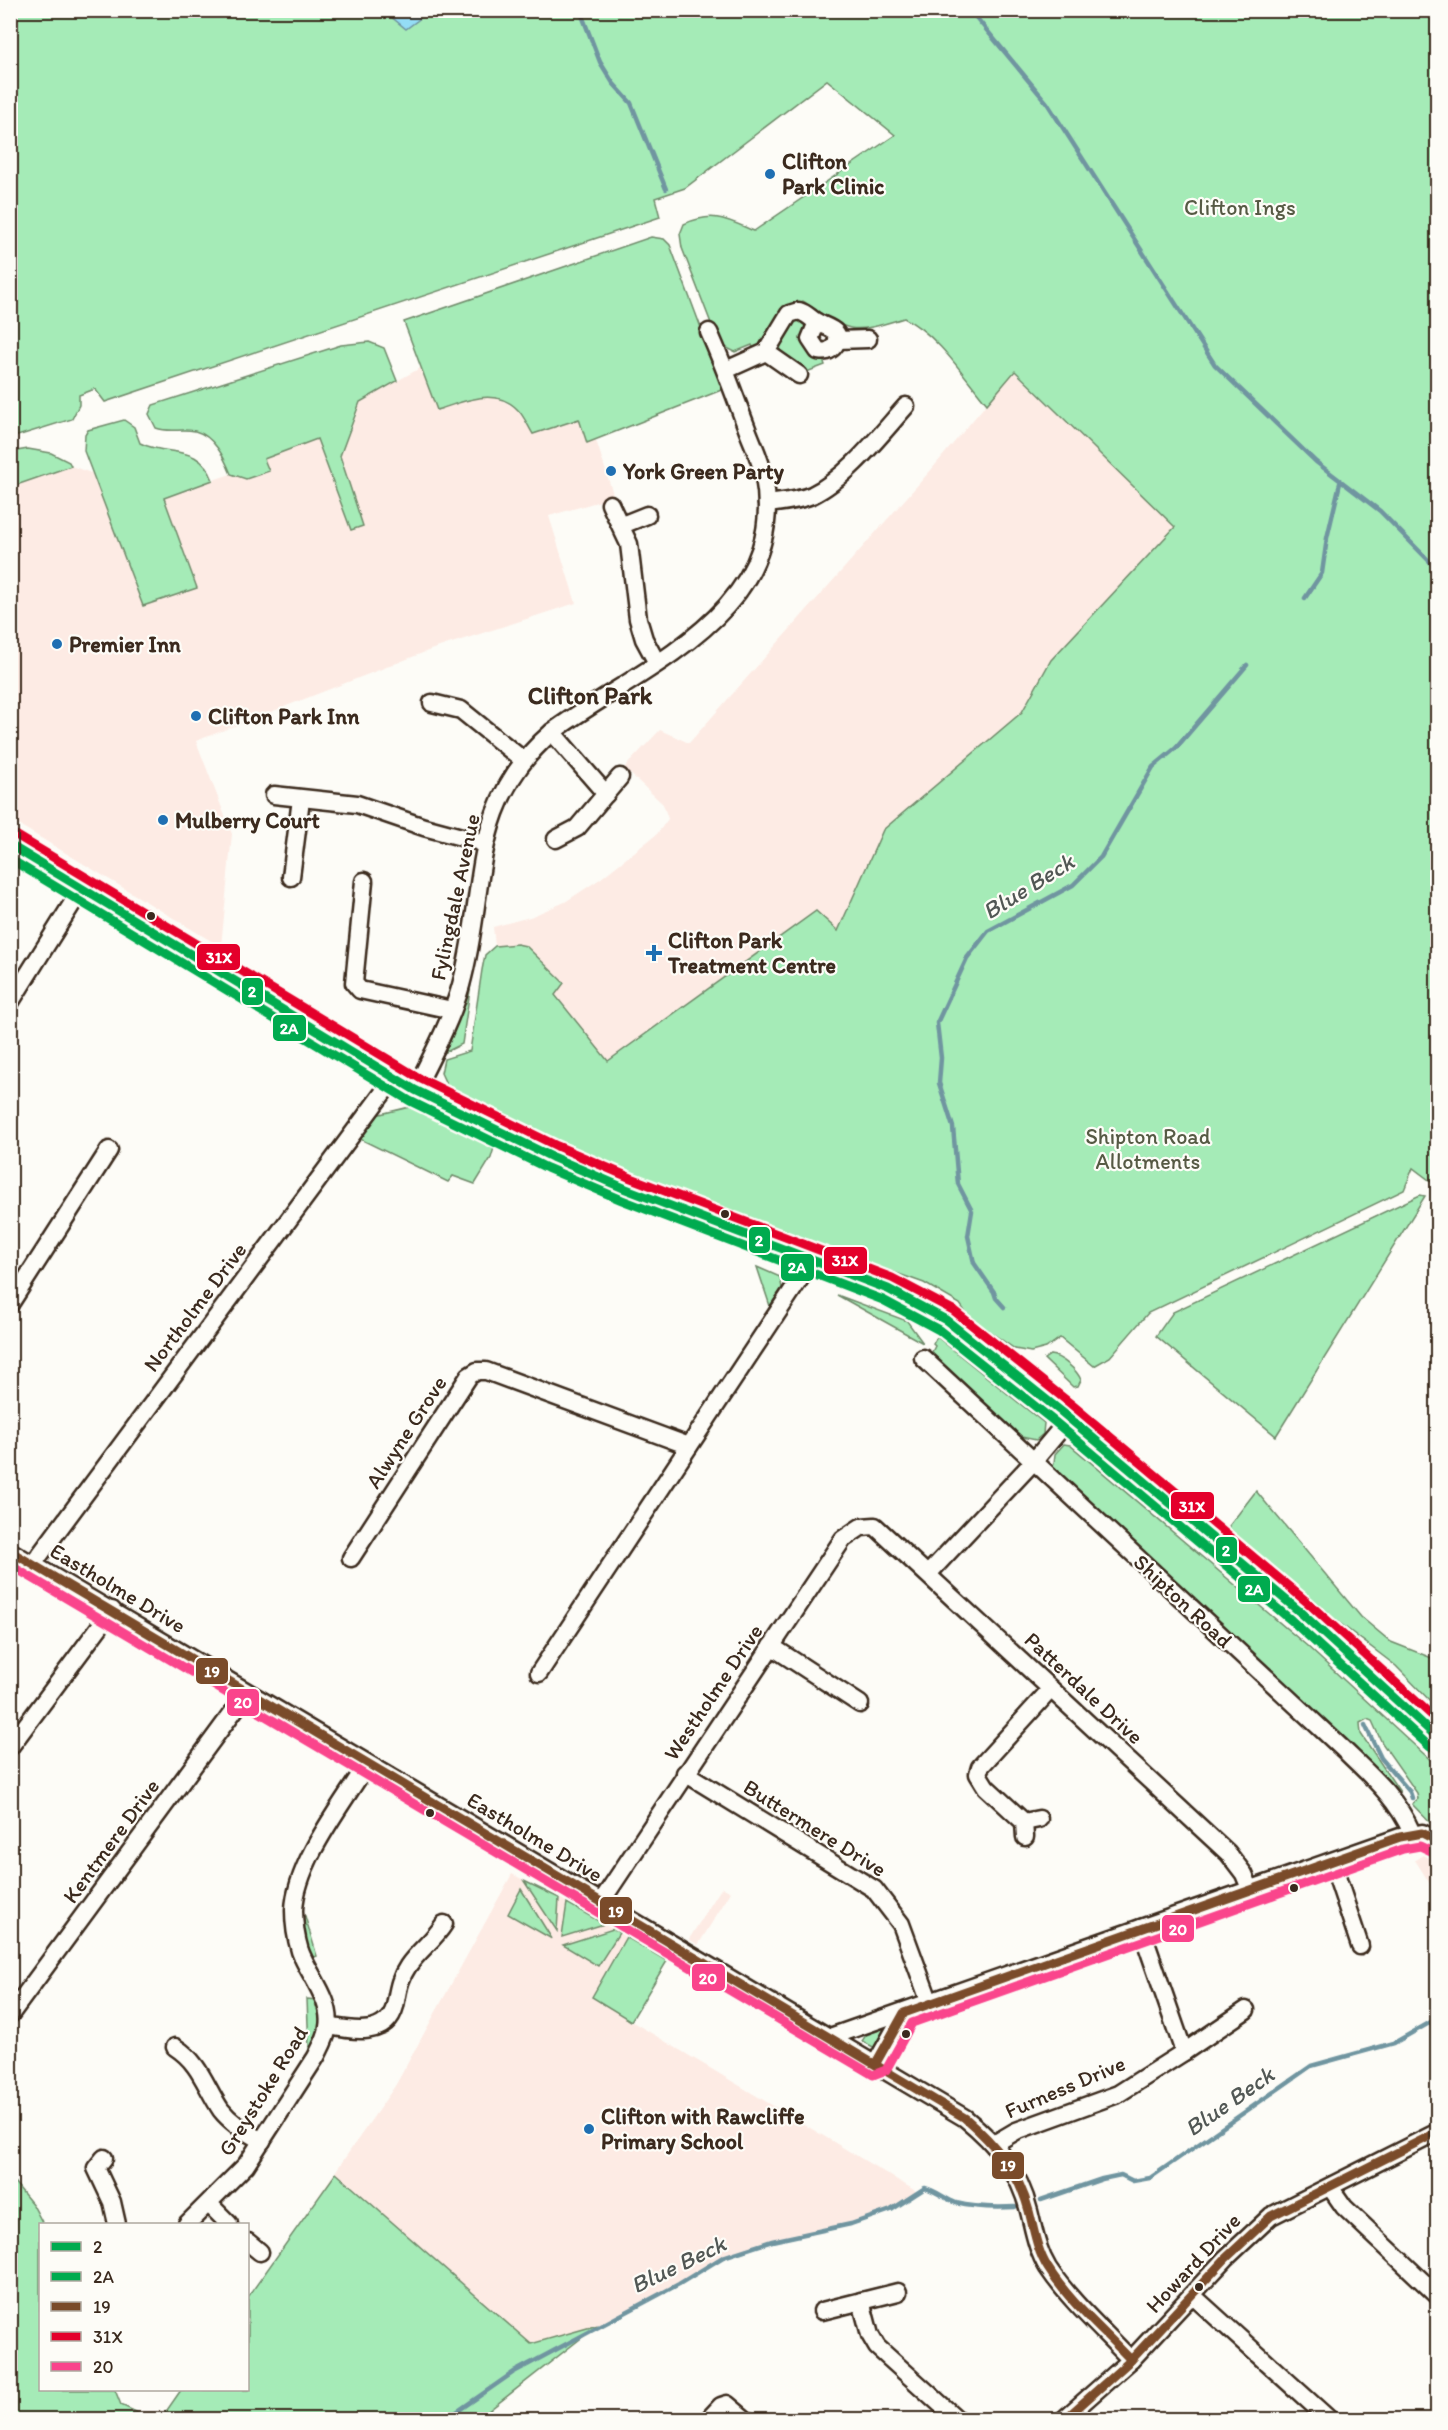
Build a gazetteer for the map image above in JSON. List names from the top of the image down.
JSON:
{
  "streets": {
    "street": [
      "Fylingdale Avenue",
      "Northolme Drive",
      "Alwyne Grove",
      "Eastholme Drive",
      "Shipton Road",
      "Patterdale Drive",
      "Westholme Drive",
      "Buttermere Drive",
      "Kentmere Drive",
      "Furness Drive",
      "Greystoke Road",
      "Howard Drive"
    ]
  },
  "crossings": [
    ["Fylingdale Avenue", "Northolme Drive"],
    ["Northolme Drive", "Eastholme Drive"],
    ["Eastholme Drive", "Westholme Drive"],
    ["Eastholme Drive", "Kentmere Drive"],
    ["Eastholme Drive", "Furness Drive"],
    ["Eastholme Drive", "Greystoke Road"],
    ["Eastholme Drive", "Howard Drive"],
    ["Patterdale Drive", "Westholme Drive"],
    ["Westholme Drive", "Buttermere Drive"]
  ],
  "districts": ["Clifton Park"],
  "water": ["Blue Beck"],
  "parks": ["Clifton Ings", "Shipton Road Allotments"],
  "places": {
    "other": [
      "Clifton Park Clinic",
      "York Green Party",
      "Premier Inn",
      "Clifton Park Inn",
      "Mulberry Court",
      "Clifton with Rawcliffe Primary School"
    ],
    "health": ["Clifton Park Treatment Centre"]
  },
  "lines": [
    "transit line 31X",
    "transit line 2",
    "transit line 2A",
    "transit line 19",
    "transit line 20"
  ],
  "legend": [
    "2",
    "2A",
    "19",
    "31X",
    "20"
  ]
}
